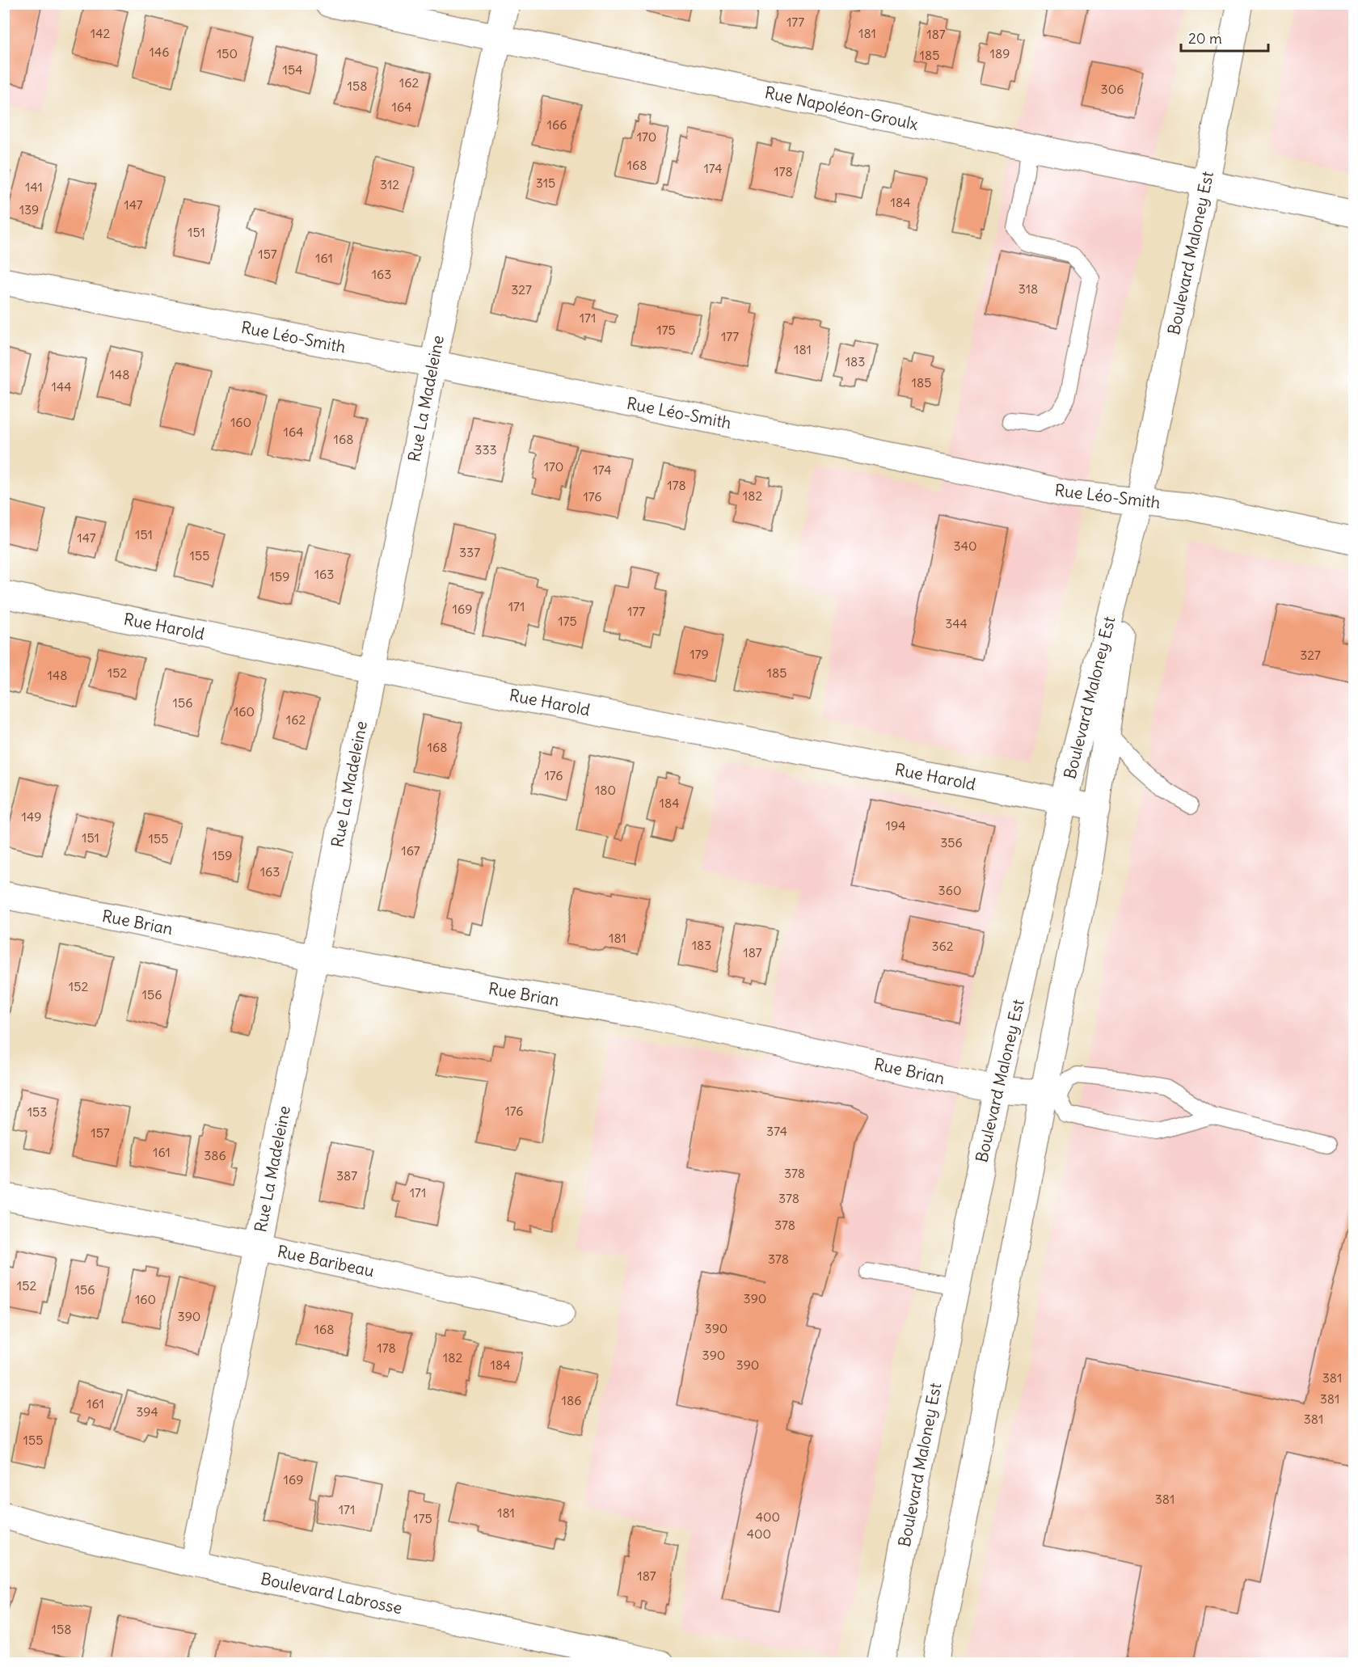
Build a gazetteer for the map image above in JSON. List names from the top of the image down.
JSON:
{
  "streets": {
    "street": [
      "Rue Napoléon-Groulx",
      "Boulevard Maloney Est",
      "Rue Léo-Smith",
      "Rue La Madeleine",
      "Rue Harold",
      "Rue Brian",
      "Rue Baribeau",
      "Boulevard Labrosse"
    ]
  },
  "crossings": [
    ["Rue Napoléon-Groulx", "Boulevard Maloney Est"],
    ["Rue Napoléon-Groulx", "Rue La Madeleine"],
    ["Boulevard Maloney Est", "Rue Léo-Smith"],
    ["Boulevard Maloney Est", "Rue Harold"],
    ["Boulevard Maloney Est", "Rue Brian"],
    ["Rue Léo-Smith", "Rue La Madeleine"],
    ["Rue La Madeleine", "Rue Harold"],
    ["Rue La Madeleine", "Rue Brian"],
    ["Rue La Madeleine", "Rue Baribeau"],
    ["Rue La Madeleine", "Boulevard Labrosse"]
  ],
  "house_numbers": [
    "177",
    "142",
    "181",
    "187",
    "146",
    "150",
    "189",
    "185",
    "154",
    "162",
    "158",
    "306",
    "164",
    "166",
    "170",
    "168",
    "174",
    "178",
    "315",
    "312",
    "141",
    "184",
    "147",
    "139",
    "151",
    "157",
    "161",
    "163",
    "318",
    "327",
    "171",
    "175",
    "177",
    "181",
    "183",
    "148",
    "185",
    "144",
    "160",
    "164",
    "168",
    "333",
    "170",
    "174",
    "178",
    "182",
    "176",
    "151",
    "147",
    "340",
    "337",
    "155",
    "163",
    "159",
    "171",
    "169",
    "177",
    "175",
    "344",
    "179",
    "327",
    "152",
    "185",
    "148",
    "156",
    "160",
    "162",
    "168",
    "176",
    "180",
    "184",
    "149",
    "194",
    "151",
    "155",
    "356",
    "167",
    "159",
    "163",
    "360",
    "181",
    "183",
    "362",
    "187",
    "152",
    "156",
    "176",
    "153",
    "374",
    "157",
    "161",
    "386",
    "378",
    "387",
    "171",
    "378",
    "378",
    "378",
    "152",
    "156",
    "390",
    "160",
    "390",
    "390",
    "168",
    "178",
    "390",
    "182",
    "184",
    "390",
    "381",
    "381",
    "186",
    "161",
    "394",
    "381",
    "155",
    "169",
    "381",
    "171",
    "181",
    "400",
    "175",
    "400",
    "187",
    "158"
  ],
  "scale_bar": "20 m"
}
